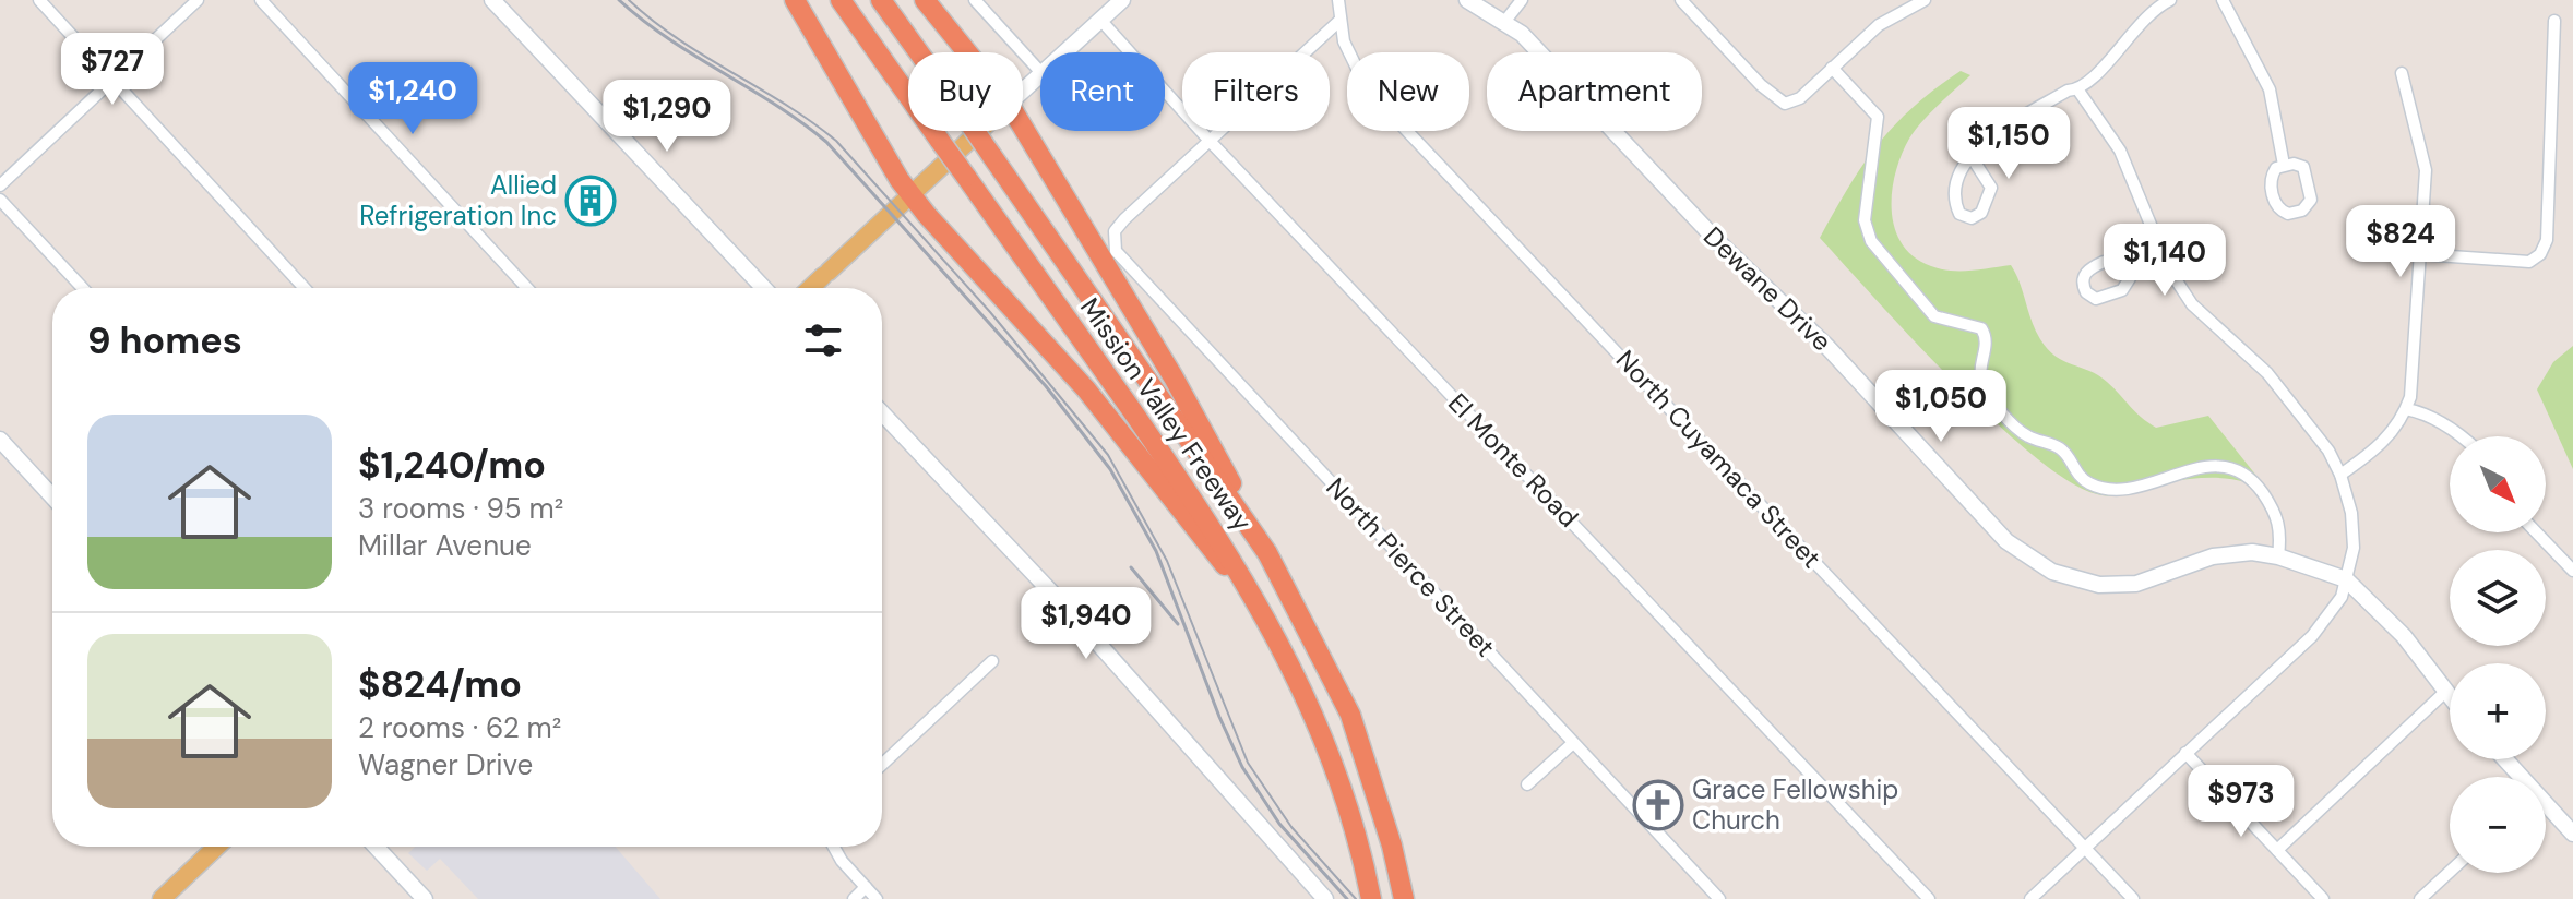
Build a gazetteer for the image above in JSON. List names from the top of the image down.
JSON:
{
  "streets": {
    "highway": ["Mission Valley Freeway"],
    "street": [
      "Dewane Drive",
      "North Cuyamaca Street",
      "El Monte Road",
      "North Pierce Street"
    ]
  },
  "crossings": [
    ["El Monte Road", "North Pierce Street"]
  ],
  "places": {
    "building": ["Allied Refrigeration Inc"],
    "church": ["Grace Fellowship Church"]
  },
  "north": "bottom right",
  "page": {
    "price": [
      "$727",
      "$1,240",
      "$1,290",
      "$1,150",
      "$824",
      "$1,140",
      "$1,050",
      "$1,940",
      "$973"
    ],
    "chip": [
      "Buy",
      "Rent",
      "Filters",
      "New",
      "Apartment"
    ],
    "heading": "9 homes",
    "list": [
      {
        "name": "$1,240/mo",
        "note": "3 rooms · 95 m² · Millar Avenue"
      },
      {
        "name": "$824/mo",
        "note": "2 rooms · 62 m² · Wagner Drive"
      }
    ],
    "map_buttons": ["+", "−"]
  }
}
